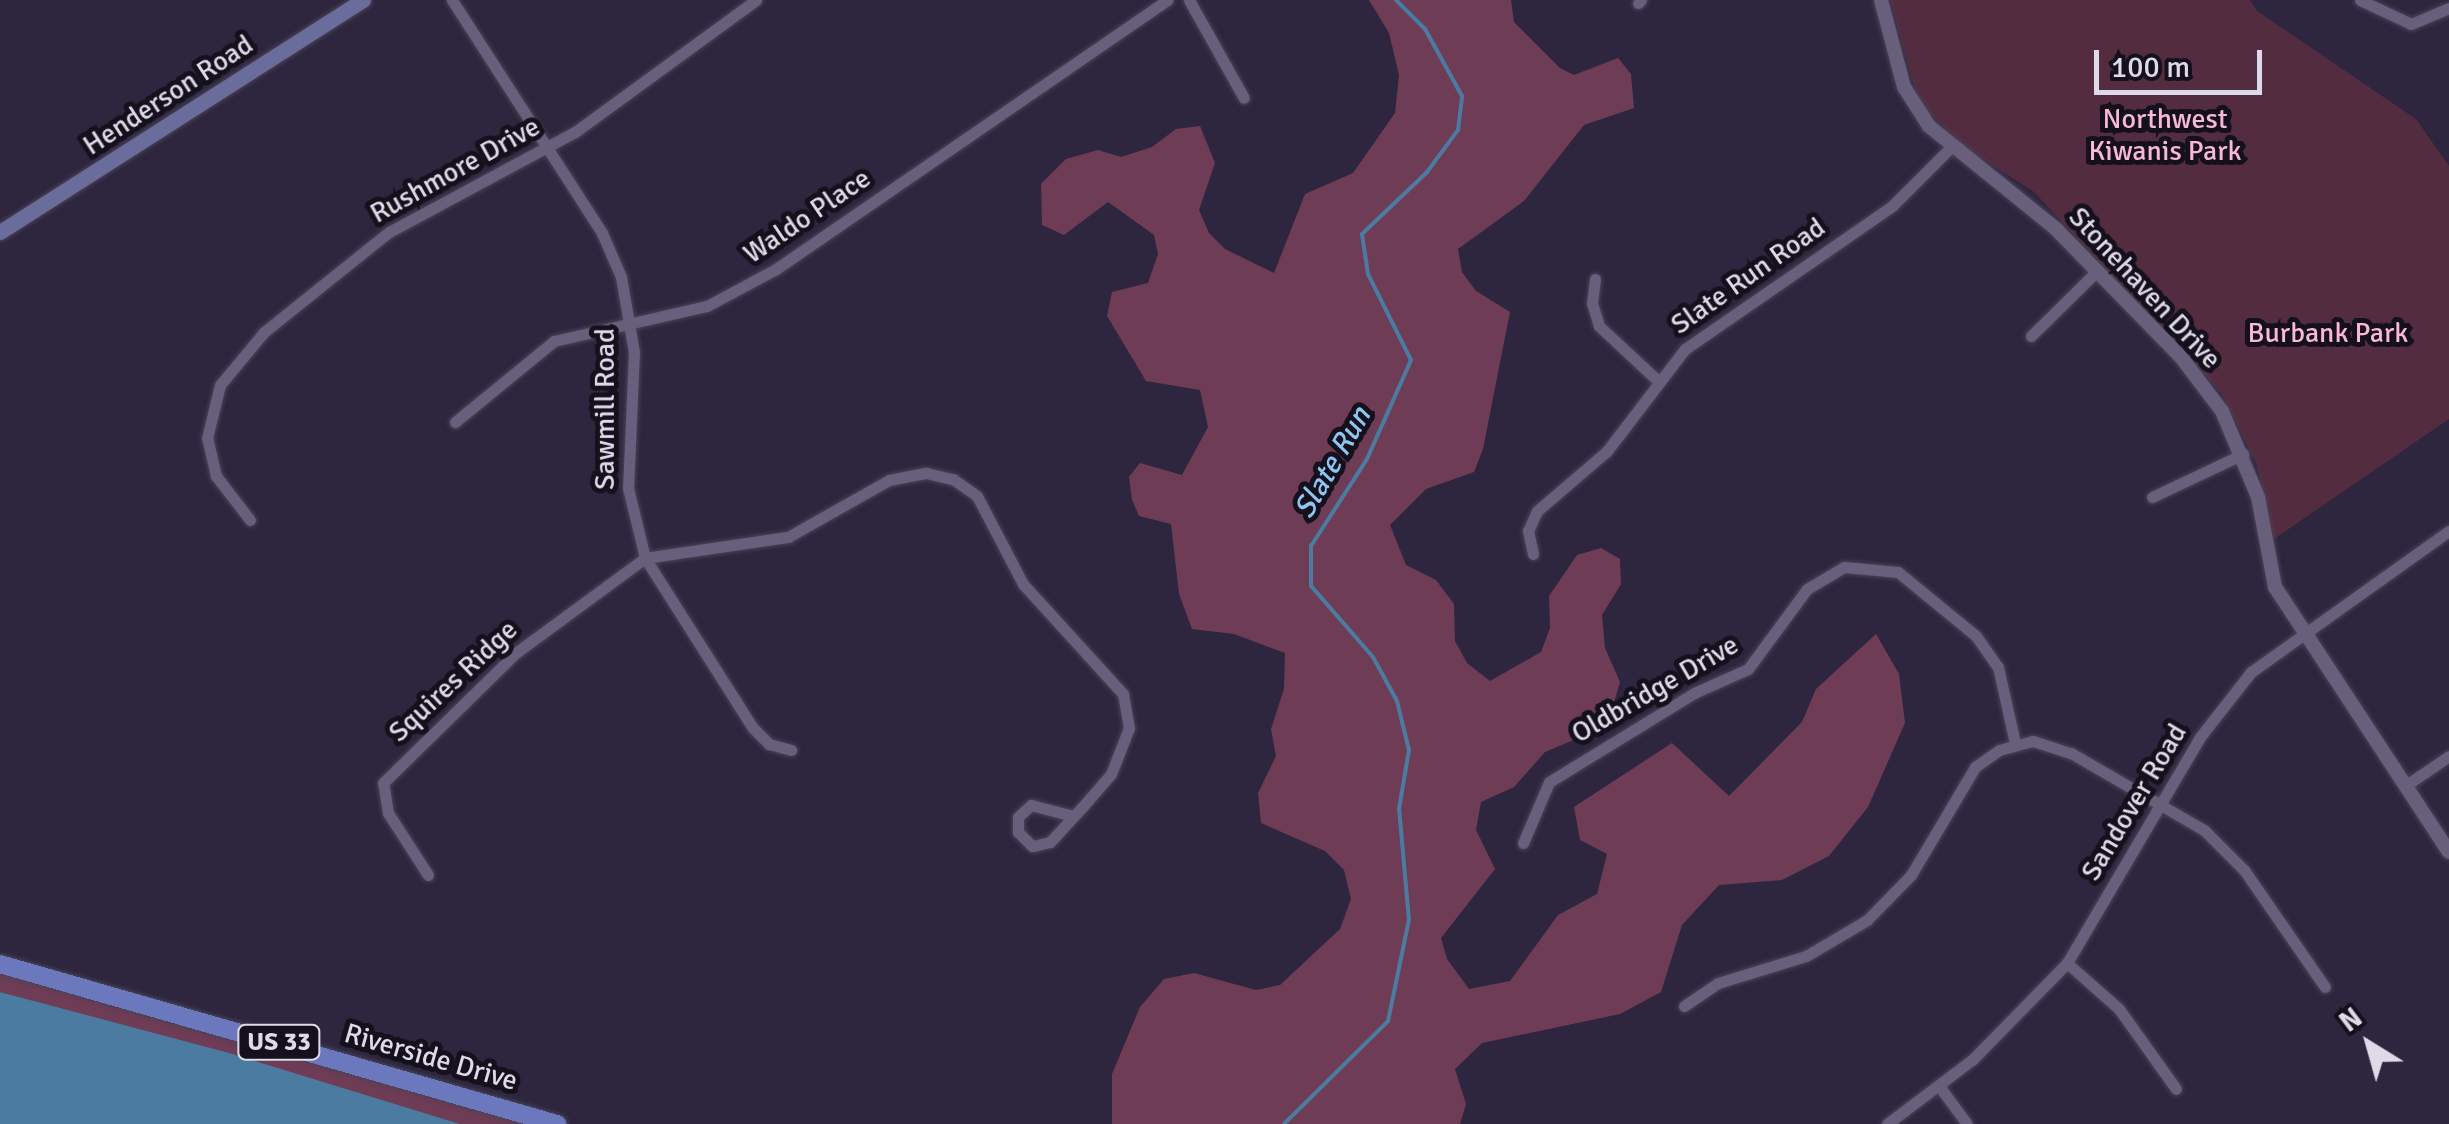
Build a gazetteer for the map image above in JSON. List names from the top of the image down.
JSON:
{
  "streets": {
    "main road": ["Henderson Road", "US 33", "Riverside Drive"],
    "street": [
      "Rushmore Drive",
      "Waldo Place",
      "Slate Run Road",
      "Stonehaven Drive",
      "Sawmill Road",
      "Squires Ridge",
      "Oldbridge Drive",
      "Sandover Road"
    ]
  },
  "crossings": [
    ["Rushmore Drive", "Sawmill Road"],
    ["Waldo Place", "Sawmill Road"],
    ["Slate Run Road", "Stonehaven Drive"],
    ["Stonehaven Drive", "Sandover Road"],
    ["Sawmill Road", "Squires Ridge"]
  ],
  "water": ["Slate Run"],
  "parks": ["Northwest Kiwanis Park", "Burbank Park"],
  "scale_bar": "100 m",
  "north": "top left"
}
